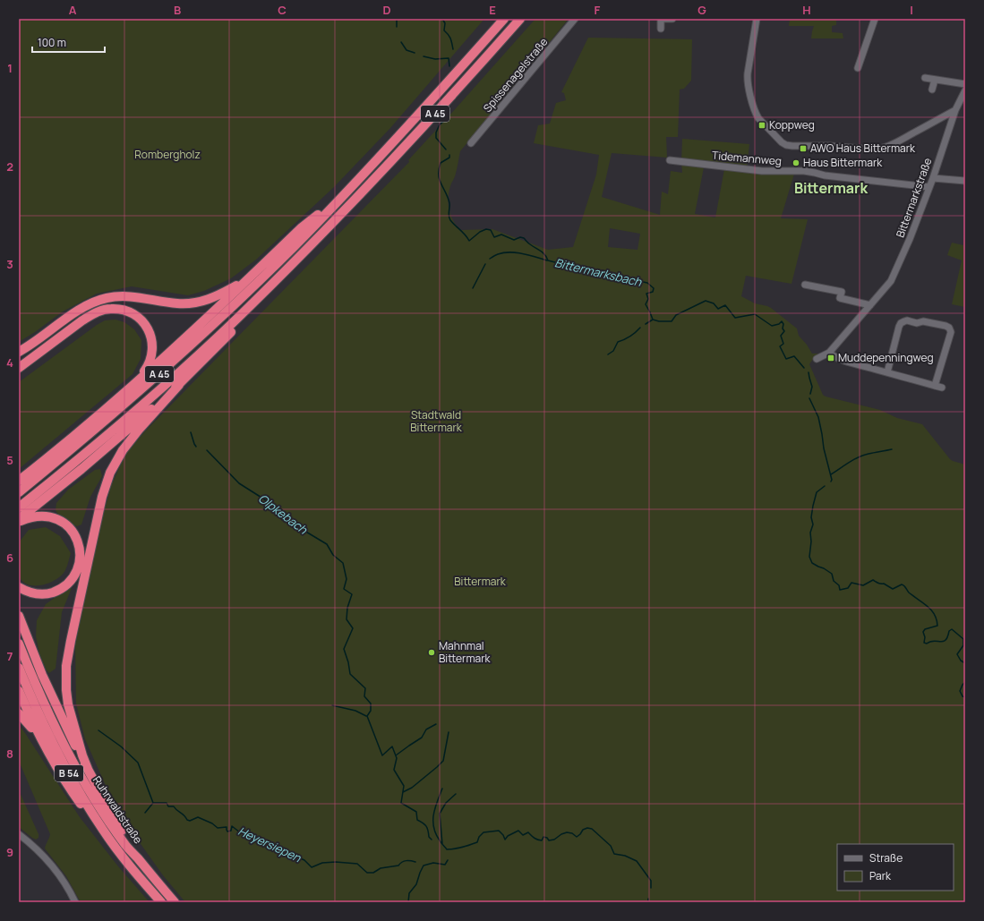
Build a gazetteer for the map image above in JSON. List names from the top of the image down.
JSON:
{
  "streets": {
    "highway": ["A 45", "B 54", "Ruhrwaldstraße"],
    "street": ["Spissenagelstraße", "Tidemannweg", "Bittermarkstraße"]
  },
  "crossings": [
    ["Tidemannweg", "Bittermarkstraße"]
  ],
  "districts": ["Bittermark"],
  "water": ["Bittermarksbach", "Olpkebach", "Heyersiepen"],
  "parks": ["Rombergholz", "Stadtwald Bittermark", "Bittermark"],
  "places": {
    "transit": ["Koppweg", "AWO Haus Bittermark", "Muddepenningweg"],
    "other": ["Haus Bittermark", "Mahnmal Bittermark"]
  },
  "legend": ["Straße", "Park"],
  "scale_bar": "100 m",
  "grid": {
    "columns": [
      "A",
      "B",
      "C",
      "D",
      "E",
      "F",
      "G",
      "H",
      "I"
    ],
    "rows": [
      "1",
      "2",
      "3",
      "4",
      "5",
      "6",
      "7",
      "8",
      "9"
    ]
  }
}
